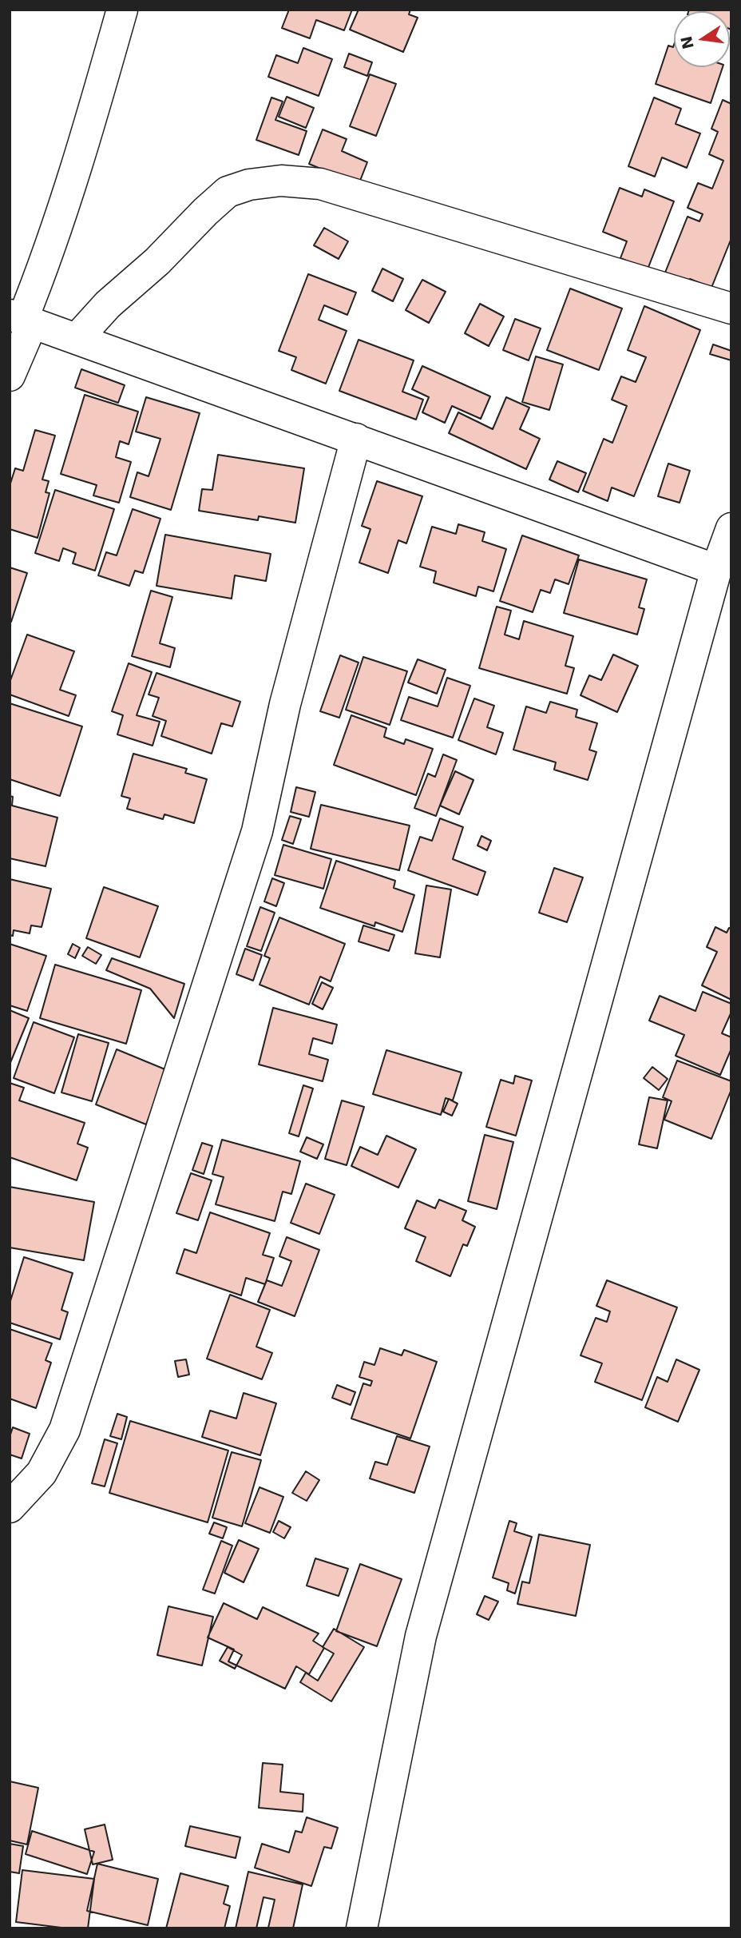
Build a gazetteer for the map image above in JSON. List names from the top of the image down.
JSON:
{
  "north": "left"
}
